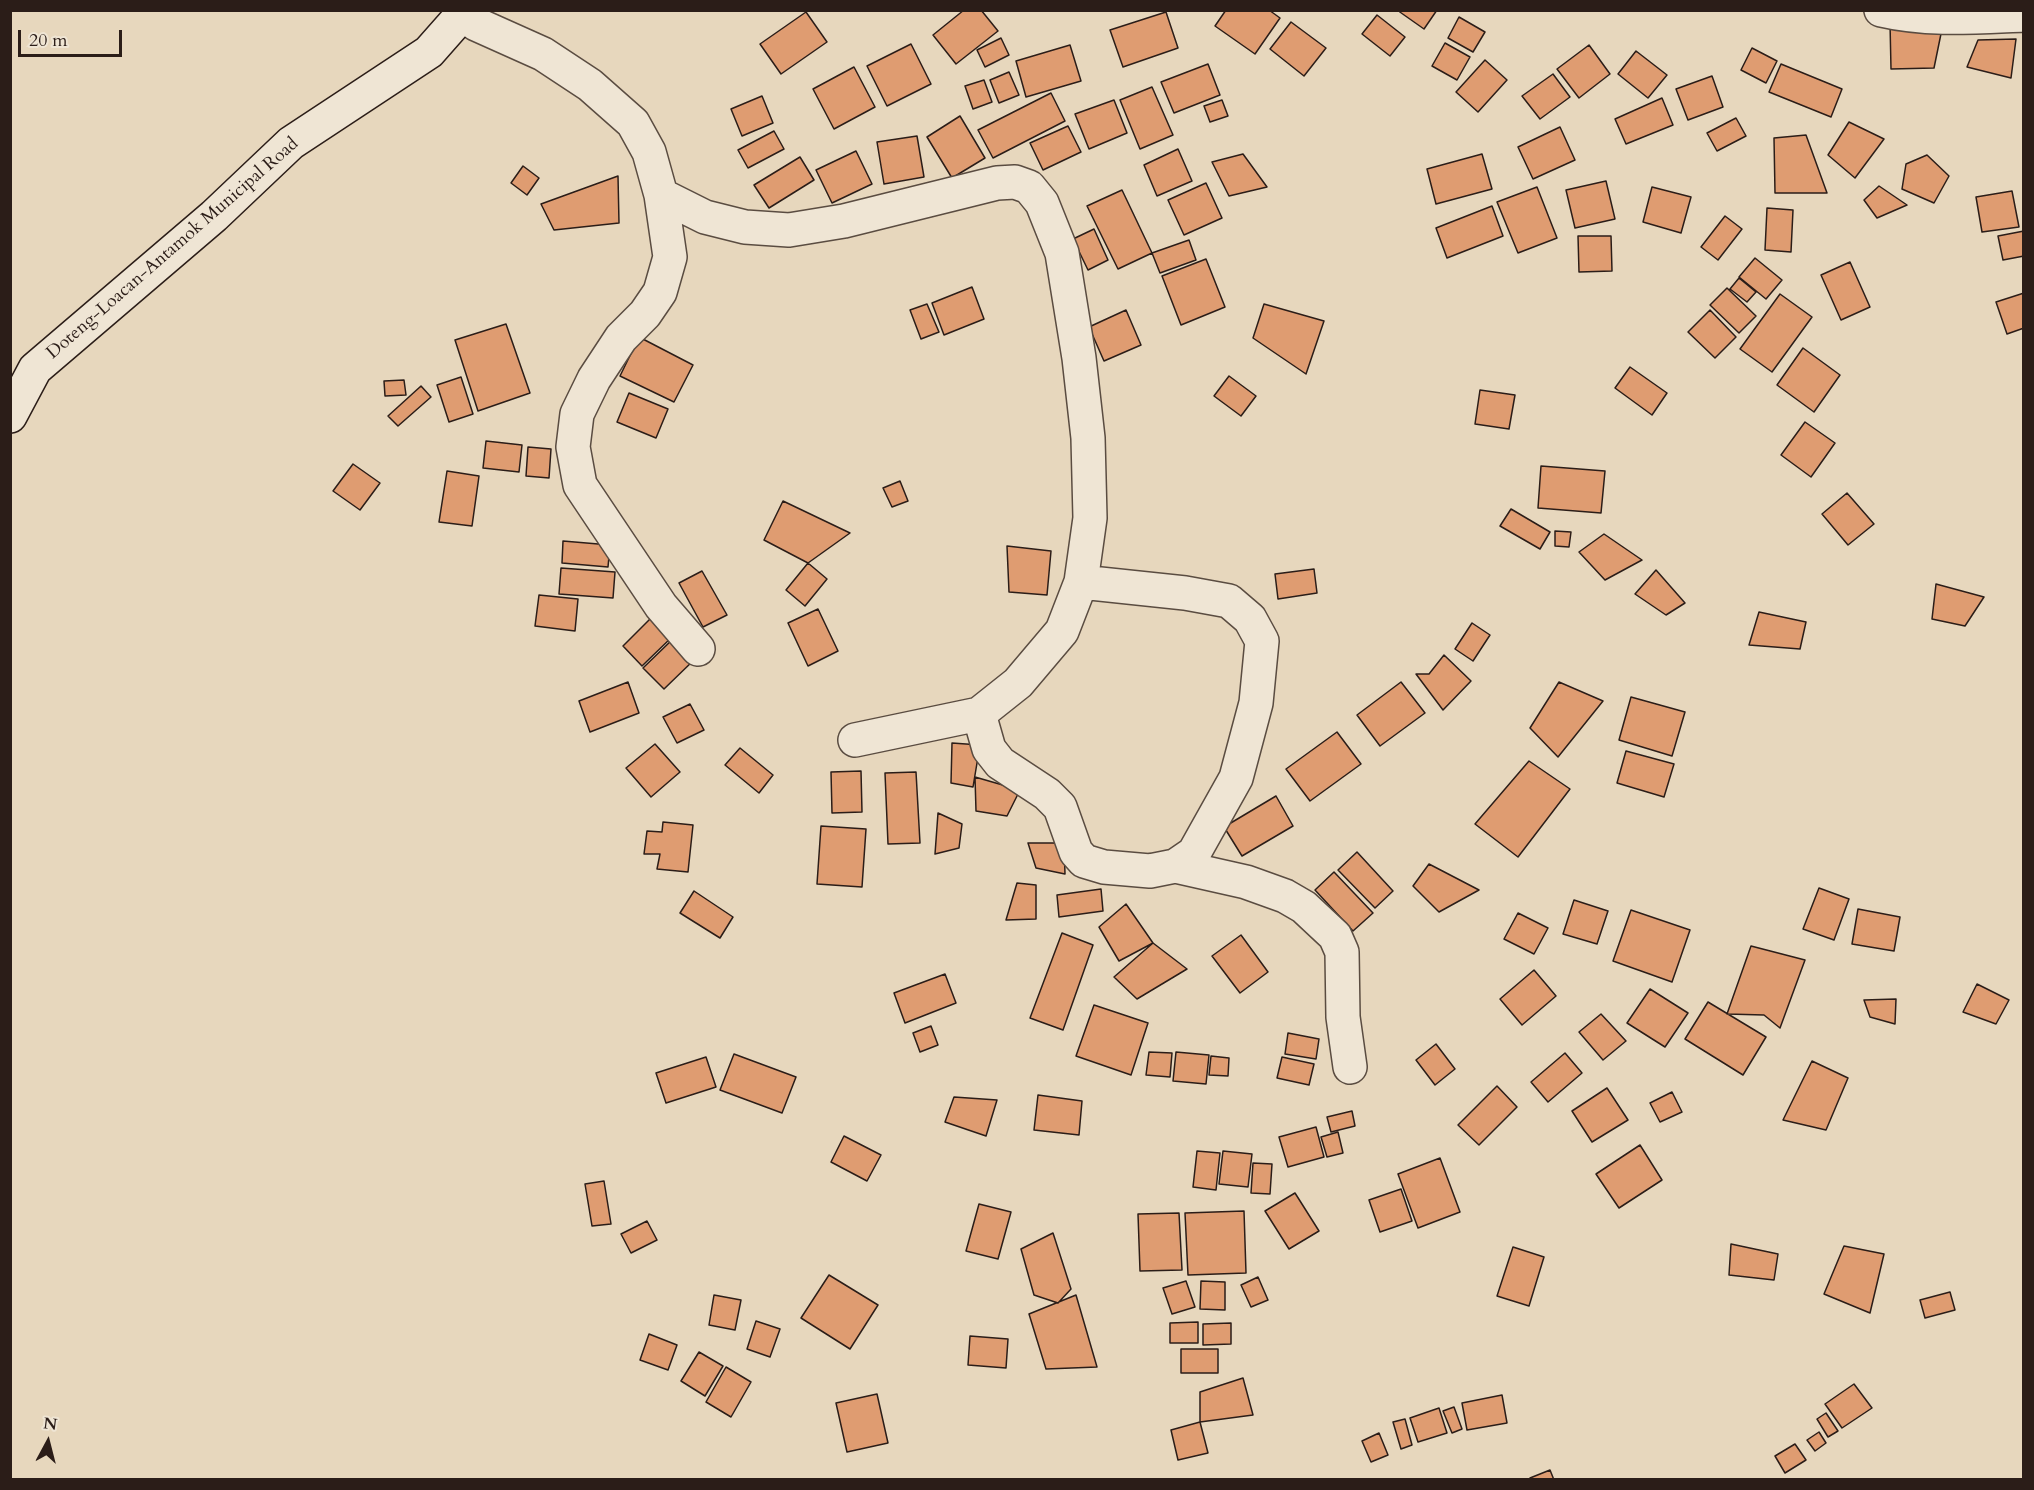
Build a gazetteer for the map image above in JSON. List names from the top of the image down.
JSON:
{
  "streets": {
    "street": ["Doteng-Loacan-Antamok Municipal Road"]
  },
  "scale_bar": "20 m",
  "north": "top"
}
